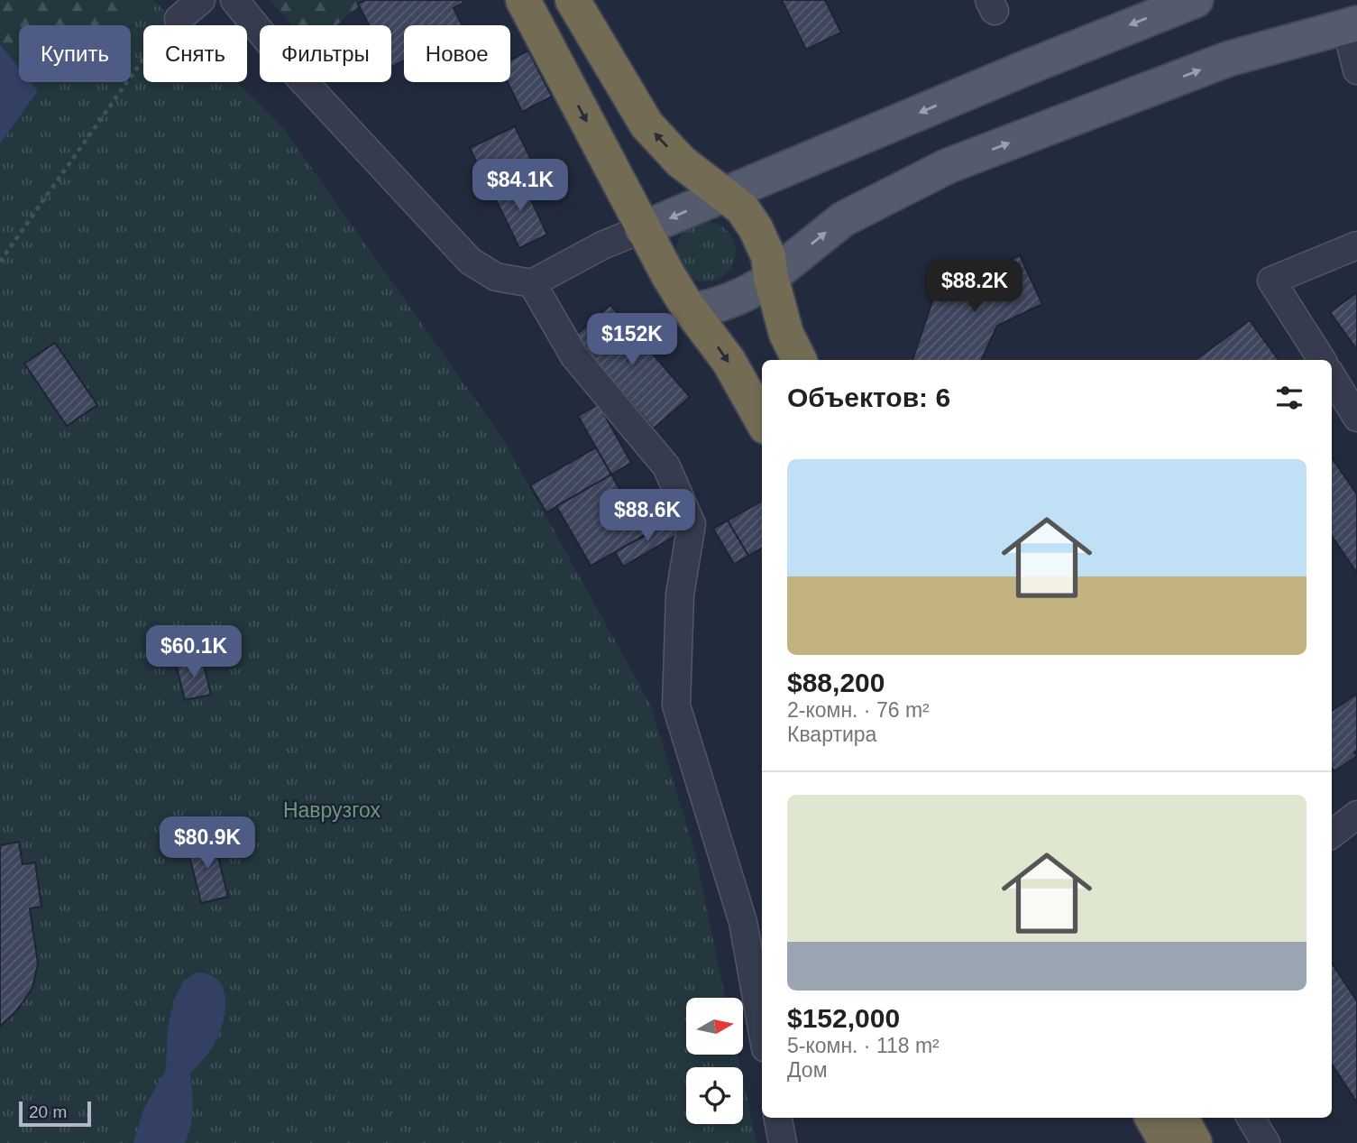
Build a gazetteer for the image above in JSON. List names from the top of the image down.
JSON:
{
  "parks": ["Наврузгох"],
  "scale_bar": "20 m",
  "north": "right",
  "page": {
    "chip": [
      "Купить",
      "Снять",
      "Фильтры",
      "Новое"
    ],
    "price": [
      "$84.1K",
      "$88.2K",
      "$152K",
      "$88.6K",
      "$60.1K",
      "$80.9K"
    ],
    "heading": "Объектов: 6",
    "list": [
      {
        "name": "$88,200",
        "note": "2-комн. · 76 m² · Квартира"
      },
      {
        "name": "$152,000",
        "note": "5-комн. · 118 m² · Дом"
      }
    ],
    "scale": "20 m"
  }
}
